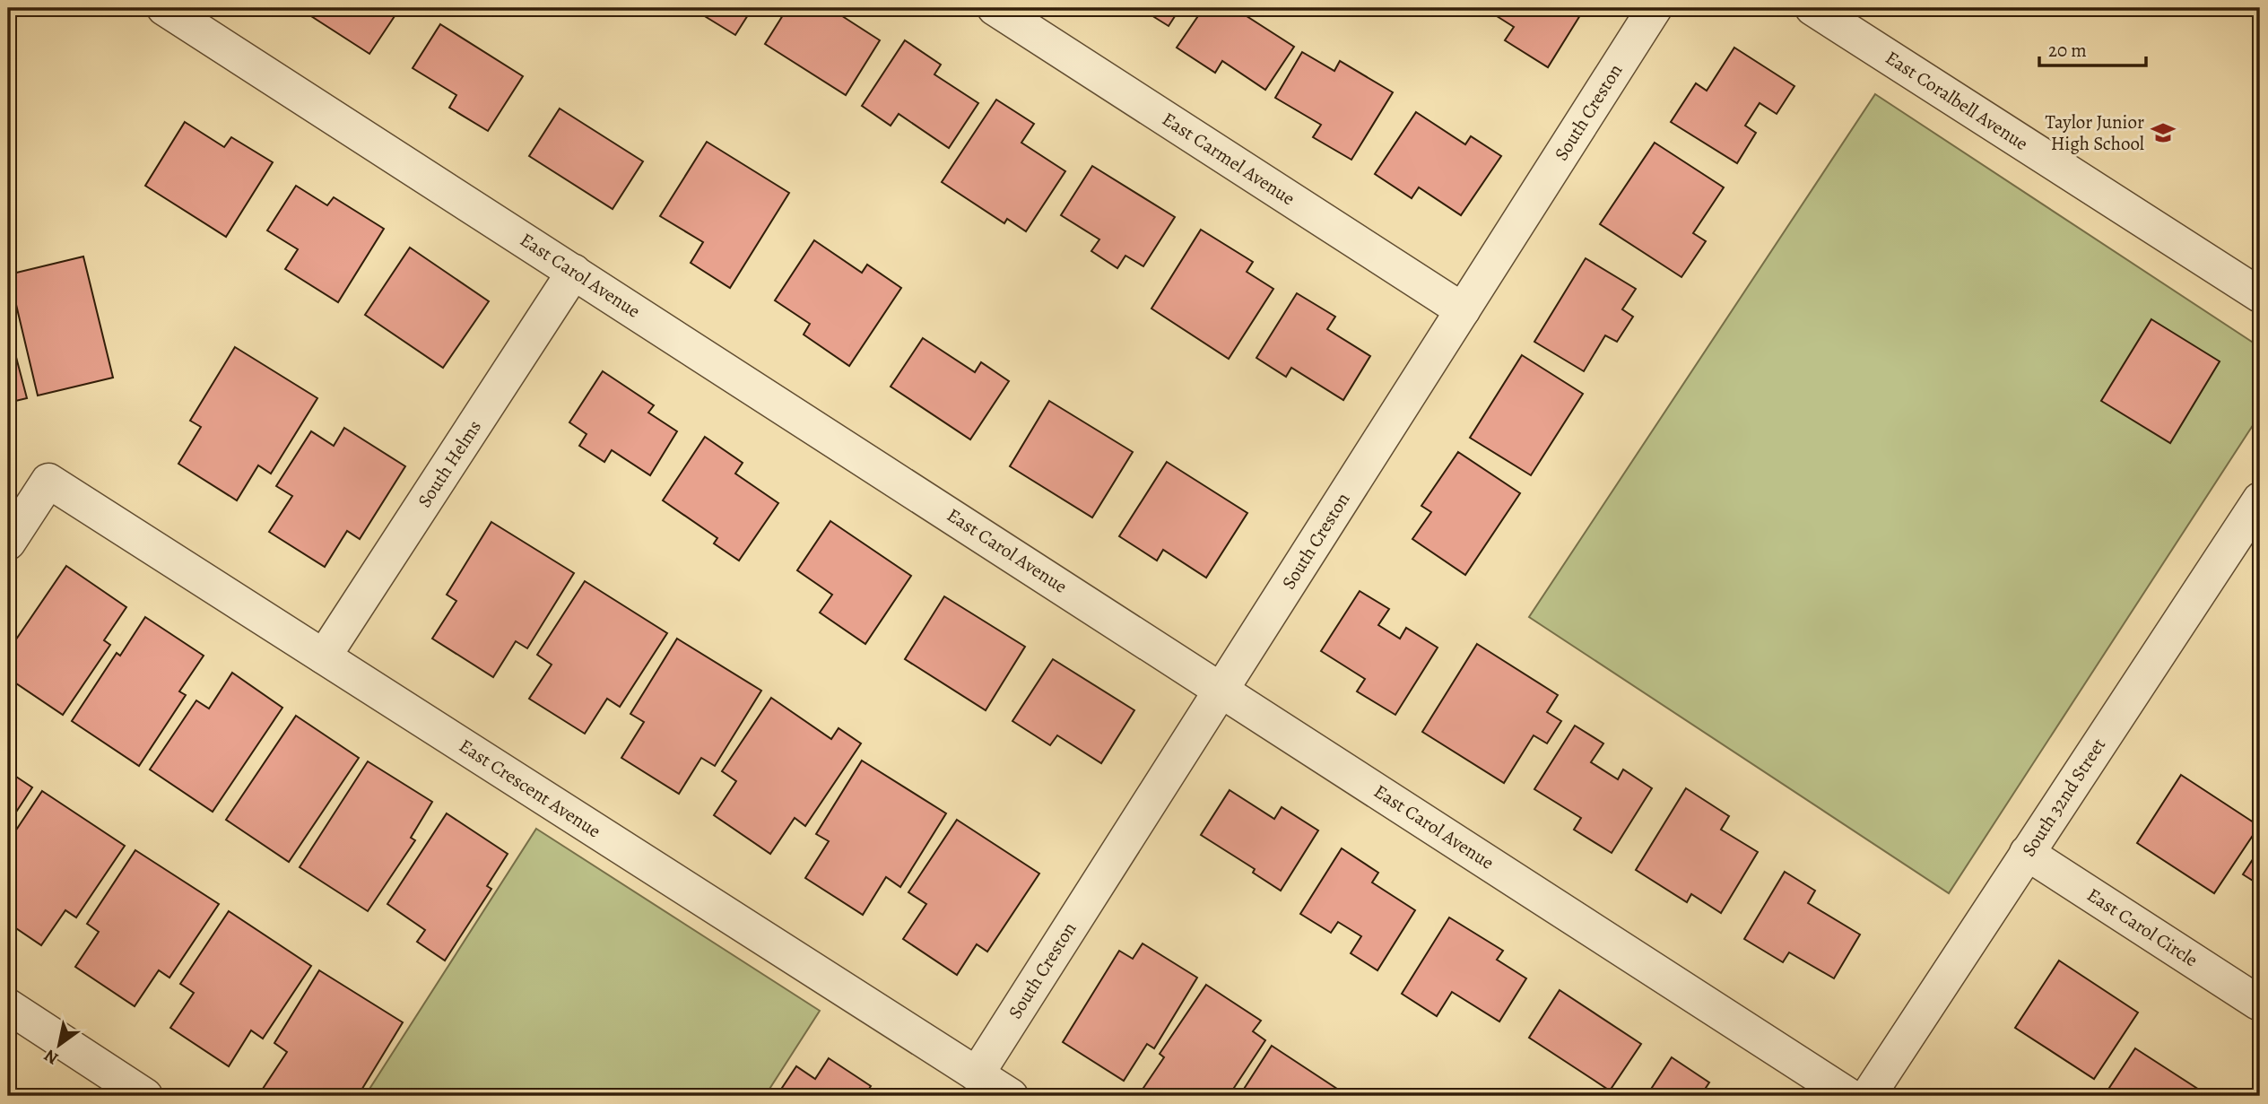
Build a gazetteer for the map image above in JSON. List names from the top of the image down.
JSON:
{
  "streets": {
    "street": [
      "East Coralbell Avenue",
      "South Creston",
      "East Carmel Avenue",
      "East Carol Avenue",
      "South Helms",
      "East Crescent Avenue",
      "South 32nd Street",
      "East Carol Circle"
    ]
  },
  "crossings": [
    ["South Creston", "East Carmel Avenue"],
    ["South Creston", "East Carol Avenue"],
    ["South Creston", "East Crescent Avenue"],
    ["East Carol Avenue", "South Helms"],
    ["South Helms", "East Crescent Avenue"],
    ["South 32nd Street", "East Carol Circle"]
  ],
  "places": {
    "school or university": ["Taylor Junior High School"]
  },
  "scale_bar": "20 m",
  "north": "bottom left"
}
